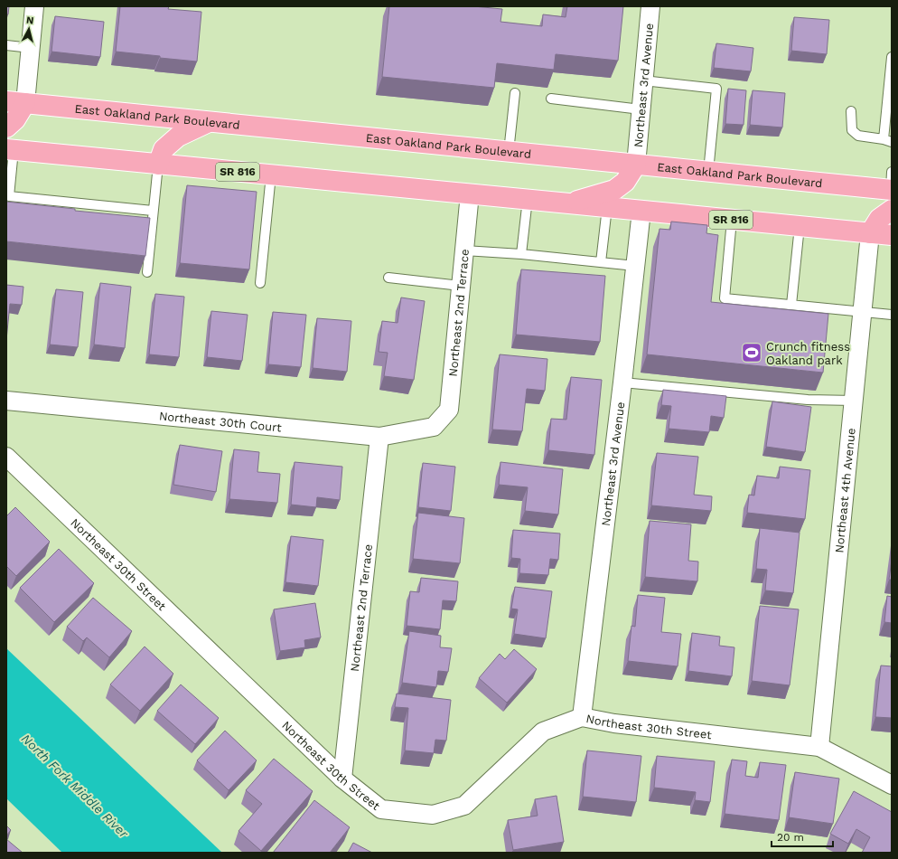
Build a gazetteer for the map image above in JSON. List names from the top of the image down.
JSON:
{
  "streets": {
    "main road": ["East Oakland Park Boulevard", "SR 816"],
    "street": [
      "Northeast 3rd Avenue",
      "Northeast 2nd Terrace",
      "Northeast 30th Court",
      "Northeast 4th Avenue",
      "Northeast 30th Street"
    ]
  },
  "crossings": [
    ["Northeast 3rd Avenue", "East Oakland Park Boulevard"],
    ["Northeast 3rd Avenue", "SR 816"],
    ["Northeast 3rd Avenue", "Northeast 30th Street"],
    ["SR 816", "Northeast 2nd Terrace"],
    ["SR 816", "Northeast 4th Avenue"],
    ["Northeast 2nd Terrace", "Northeast 30th Court"],
    ["Northeast 2nd Terrace", "Northeast 30th Street"],
    ["Northeast 4th Avenue", "Northeast 30th Street"]
  ],
  "water": ["North Fork Middle River"],
  "places": {
    "sports": ["Crunch fitness Oakland park"]
  },
  "scale_bar": "20 m",
  "north": "top"
}
